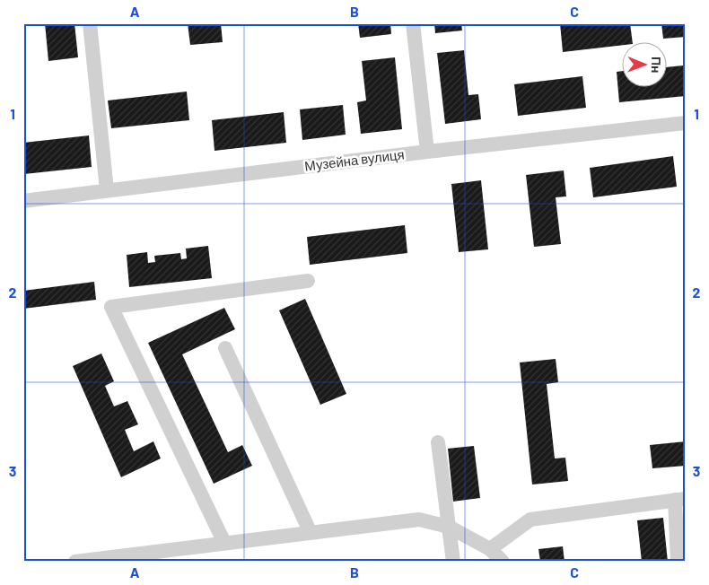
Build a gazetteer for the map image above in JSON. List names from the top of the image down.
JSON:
{
  "streets": {
    "street": ["Музейна вулиця"]
  },
  "north": "right",
  "grid": {
    "columns": ["A", "B", "C"],
    "rows": ["1", "2", "3"]
  }
}
